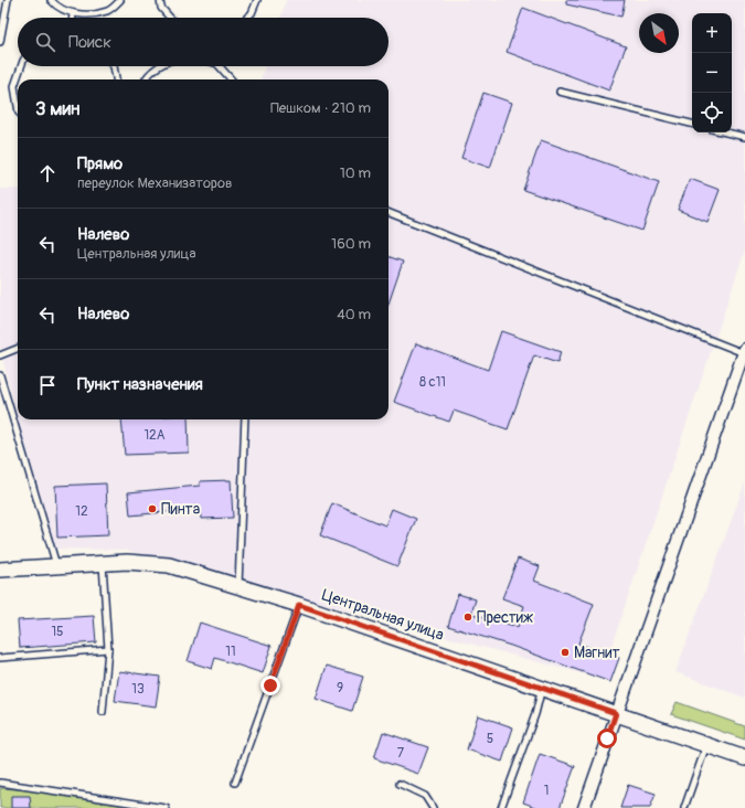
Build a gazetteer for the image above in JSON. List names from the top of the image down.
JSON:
{
  "streets": {
    "street": ["Центральная улица"]
  },
  "places": ["Пинта", "Престиж", "Магнит"],
  "house_numbers": [
    "8 с11",
    "12А",
    "12",
    "15",
    "11",
    "9",
    "13",
    "5",
    "7",
    "1"
  ],
  "north": "bottom right",
  "page": {
    "map_buttons": ["+", "−"],
    "search": "Поиск",
    "heading": ["3 мин", "Пешком · 210 m"],
    "list": [
      ["Прямо", "переулок Механизаторов", "10 m"],
      ["Налево", "Центральная улица", "160 m"],
      ["Налево", "40 m"],
      "Пункт назначения"
    ]
  }
}
